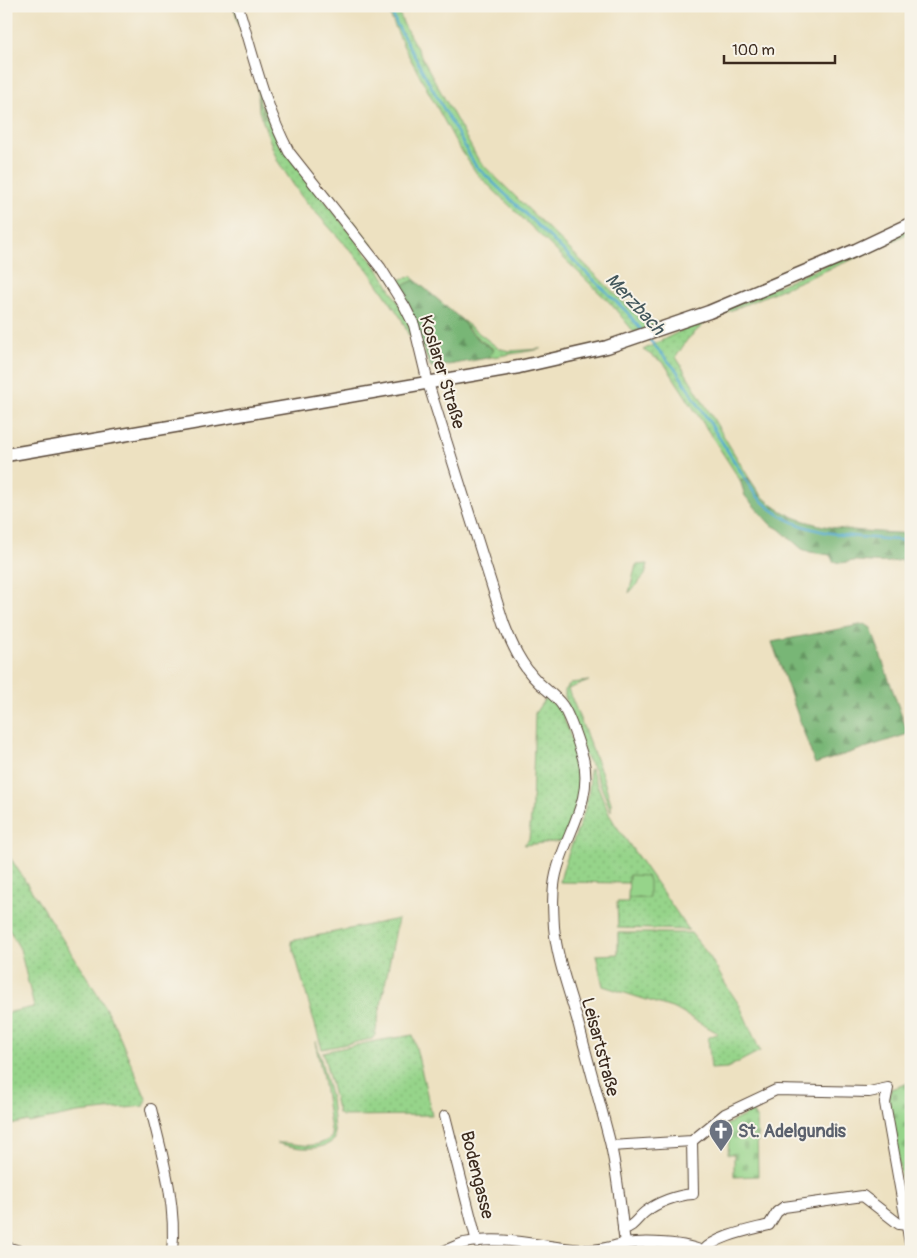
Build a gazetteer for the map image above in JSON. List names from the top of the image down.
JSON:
{
  "streets": {
    "street": ["Koslarer Straße", "Leisartstraße", "Bodengasse"]
  },
  "crossings": [
    ["Koslarer Straße", "Leisartstraße"]
  ],
  "water": ["Merzbach"],
  "places": {
    "church": ["St. Adelgundis"]
  },
  "scale_bar": "100 m"
}
